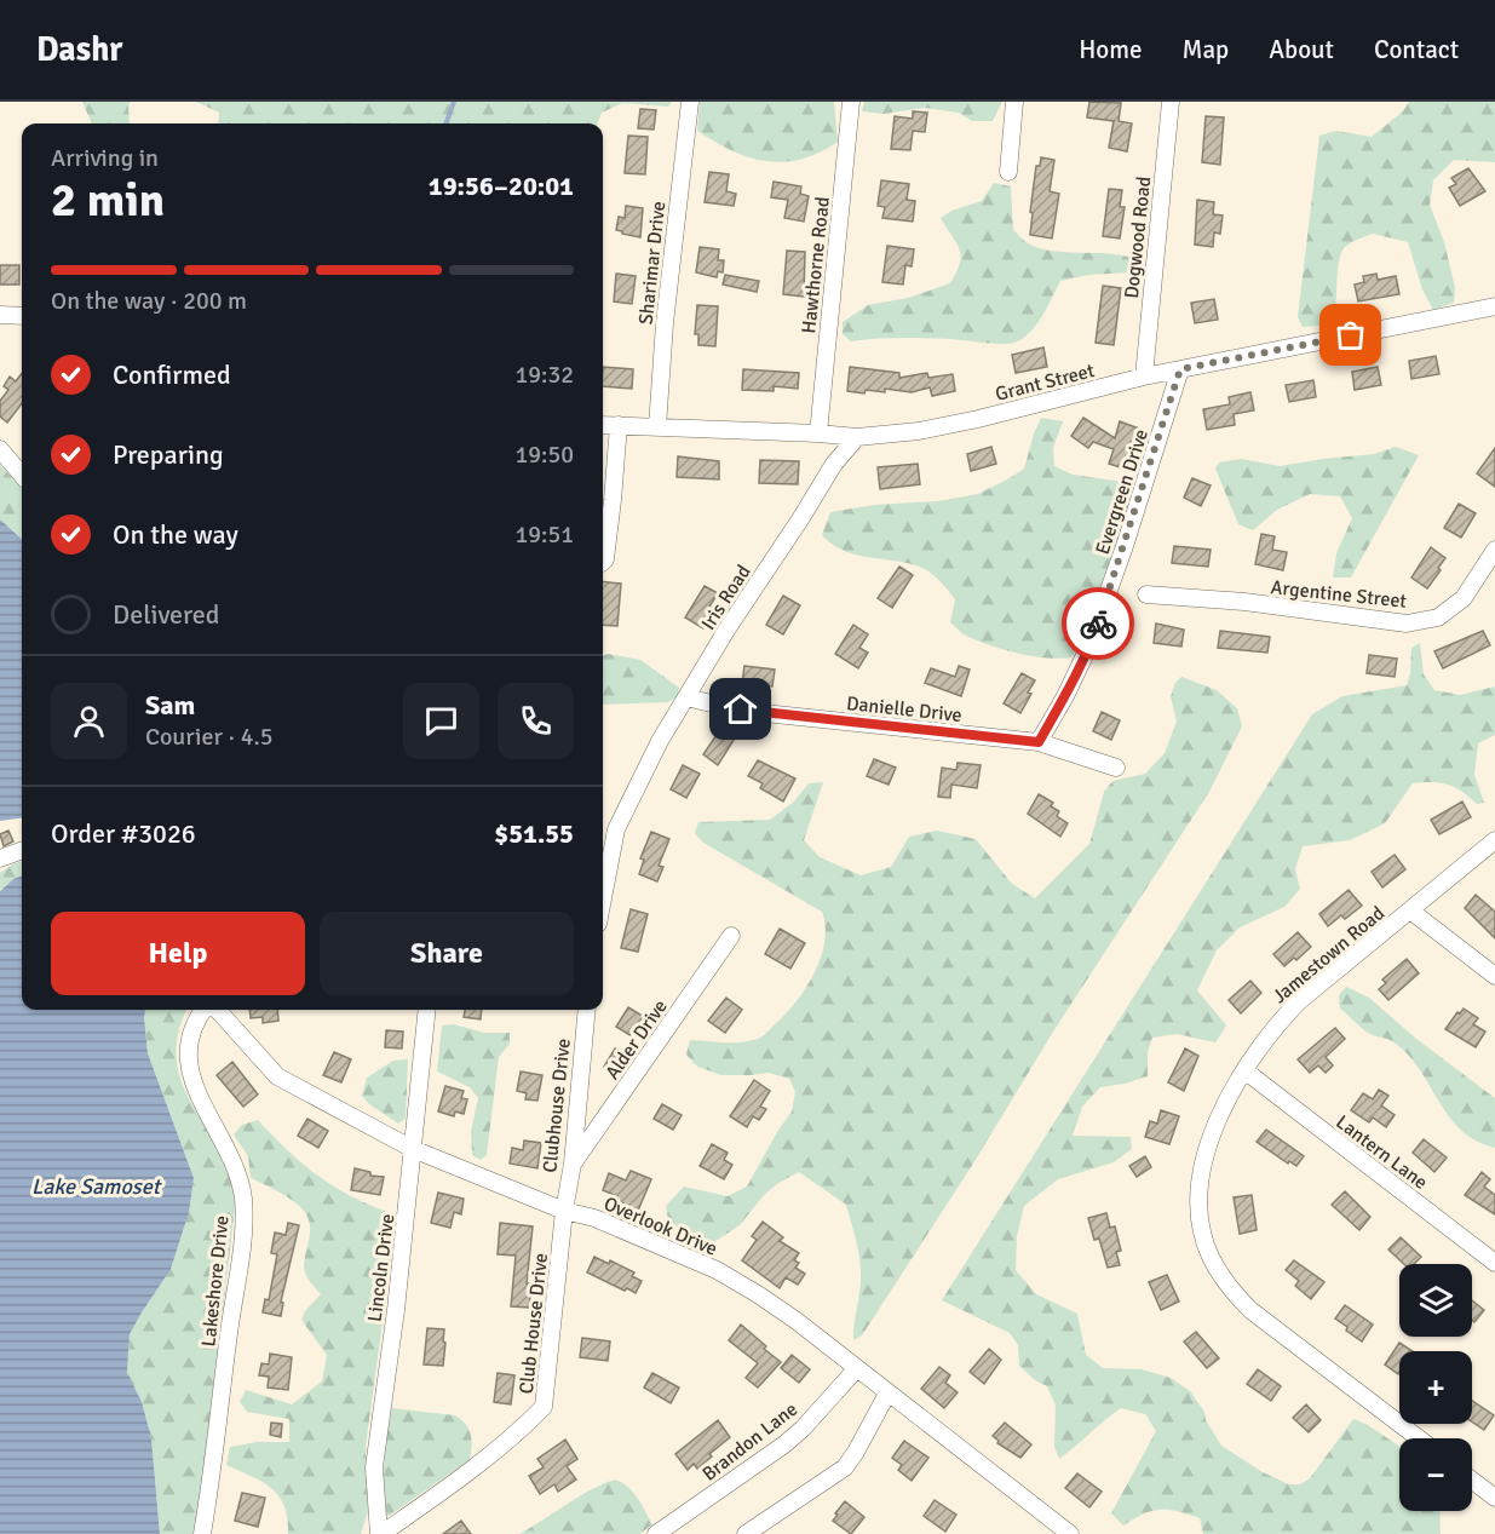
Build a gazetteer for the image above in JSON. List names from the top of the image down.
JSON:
{
  "streets": {
    "street": [
      "Dogwood Road",
      "Sharimar Drive",
      "Hawthorne Road",
      "Grant Street",
      "Evergreen Drive",
      "Argentine Street",
      "Iris Road",
      "Danielle Drive",
      "Jamestown Road",
      "Alder Drive",
      "Clubhouse Drive",
      "Lantern Lane",
      "Overlook Drive",
      "Lincoln Drive",
      "Lakeshore Drive",
      "Club House Drive",
      "Brandon Lane"
    ]
  },
  "crossings": [
    ["Dogwood Road", "Grant Street"],
    ["Sharimar Drive", "Grant Street"],
    ["Hawthorne Road", "Grant Street"],
    ["Grant Street", "Evergreen Drive"],
    ["Grant Street", "Iris Road"],
    ["Evergreen Drive", "Danielle Drive"],
    ["Iris Road", "Danielle Drive"],
    ["Jamestown Road", "Lantern Lane"],
    ["Alder Drive", "Clubhouse Drive"],
    ["Clubhouse Drive", "Overlook Drive"],
    ["Clubhouse Drive", "Club House Drive"],
    ["Overlook Drive", "Lincoln Drive"],
    ["Overlook Drive", "Club House Drive"],
    ["Overlook Drive", "Brandon Lane"],
    ["Lincoln Drive", "Club House Drive"]
  ],
  "water": ["Lake Samoset"],
  "page": {
    "header": "Dashr",
    "nav": [
      "Home",
      "Map",
      "About",
      "Contact"
    ],
    "heading": ["2 min", "Arriving in", "19:56–20:01"],
    "panel": [
      "Sam",
      "Courier · 4.5",
      "Order #3026",
      "$51.55"
    ],
    "bar": "On the way · 200 m",
    "list": [
      ["Confirmed", "19:32"],
      ["Preparing", "19:50"],
      ["On the way", "19:51"],
      "Delivered"
    ],
    "buttons": ["Help", "Share"],
    "map_buttons": ["+", "−"]
  }
}
